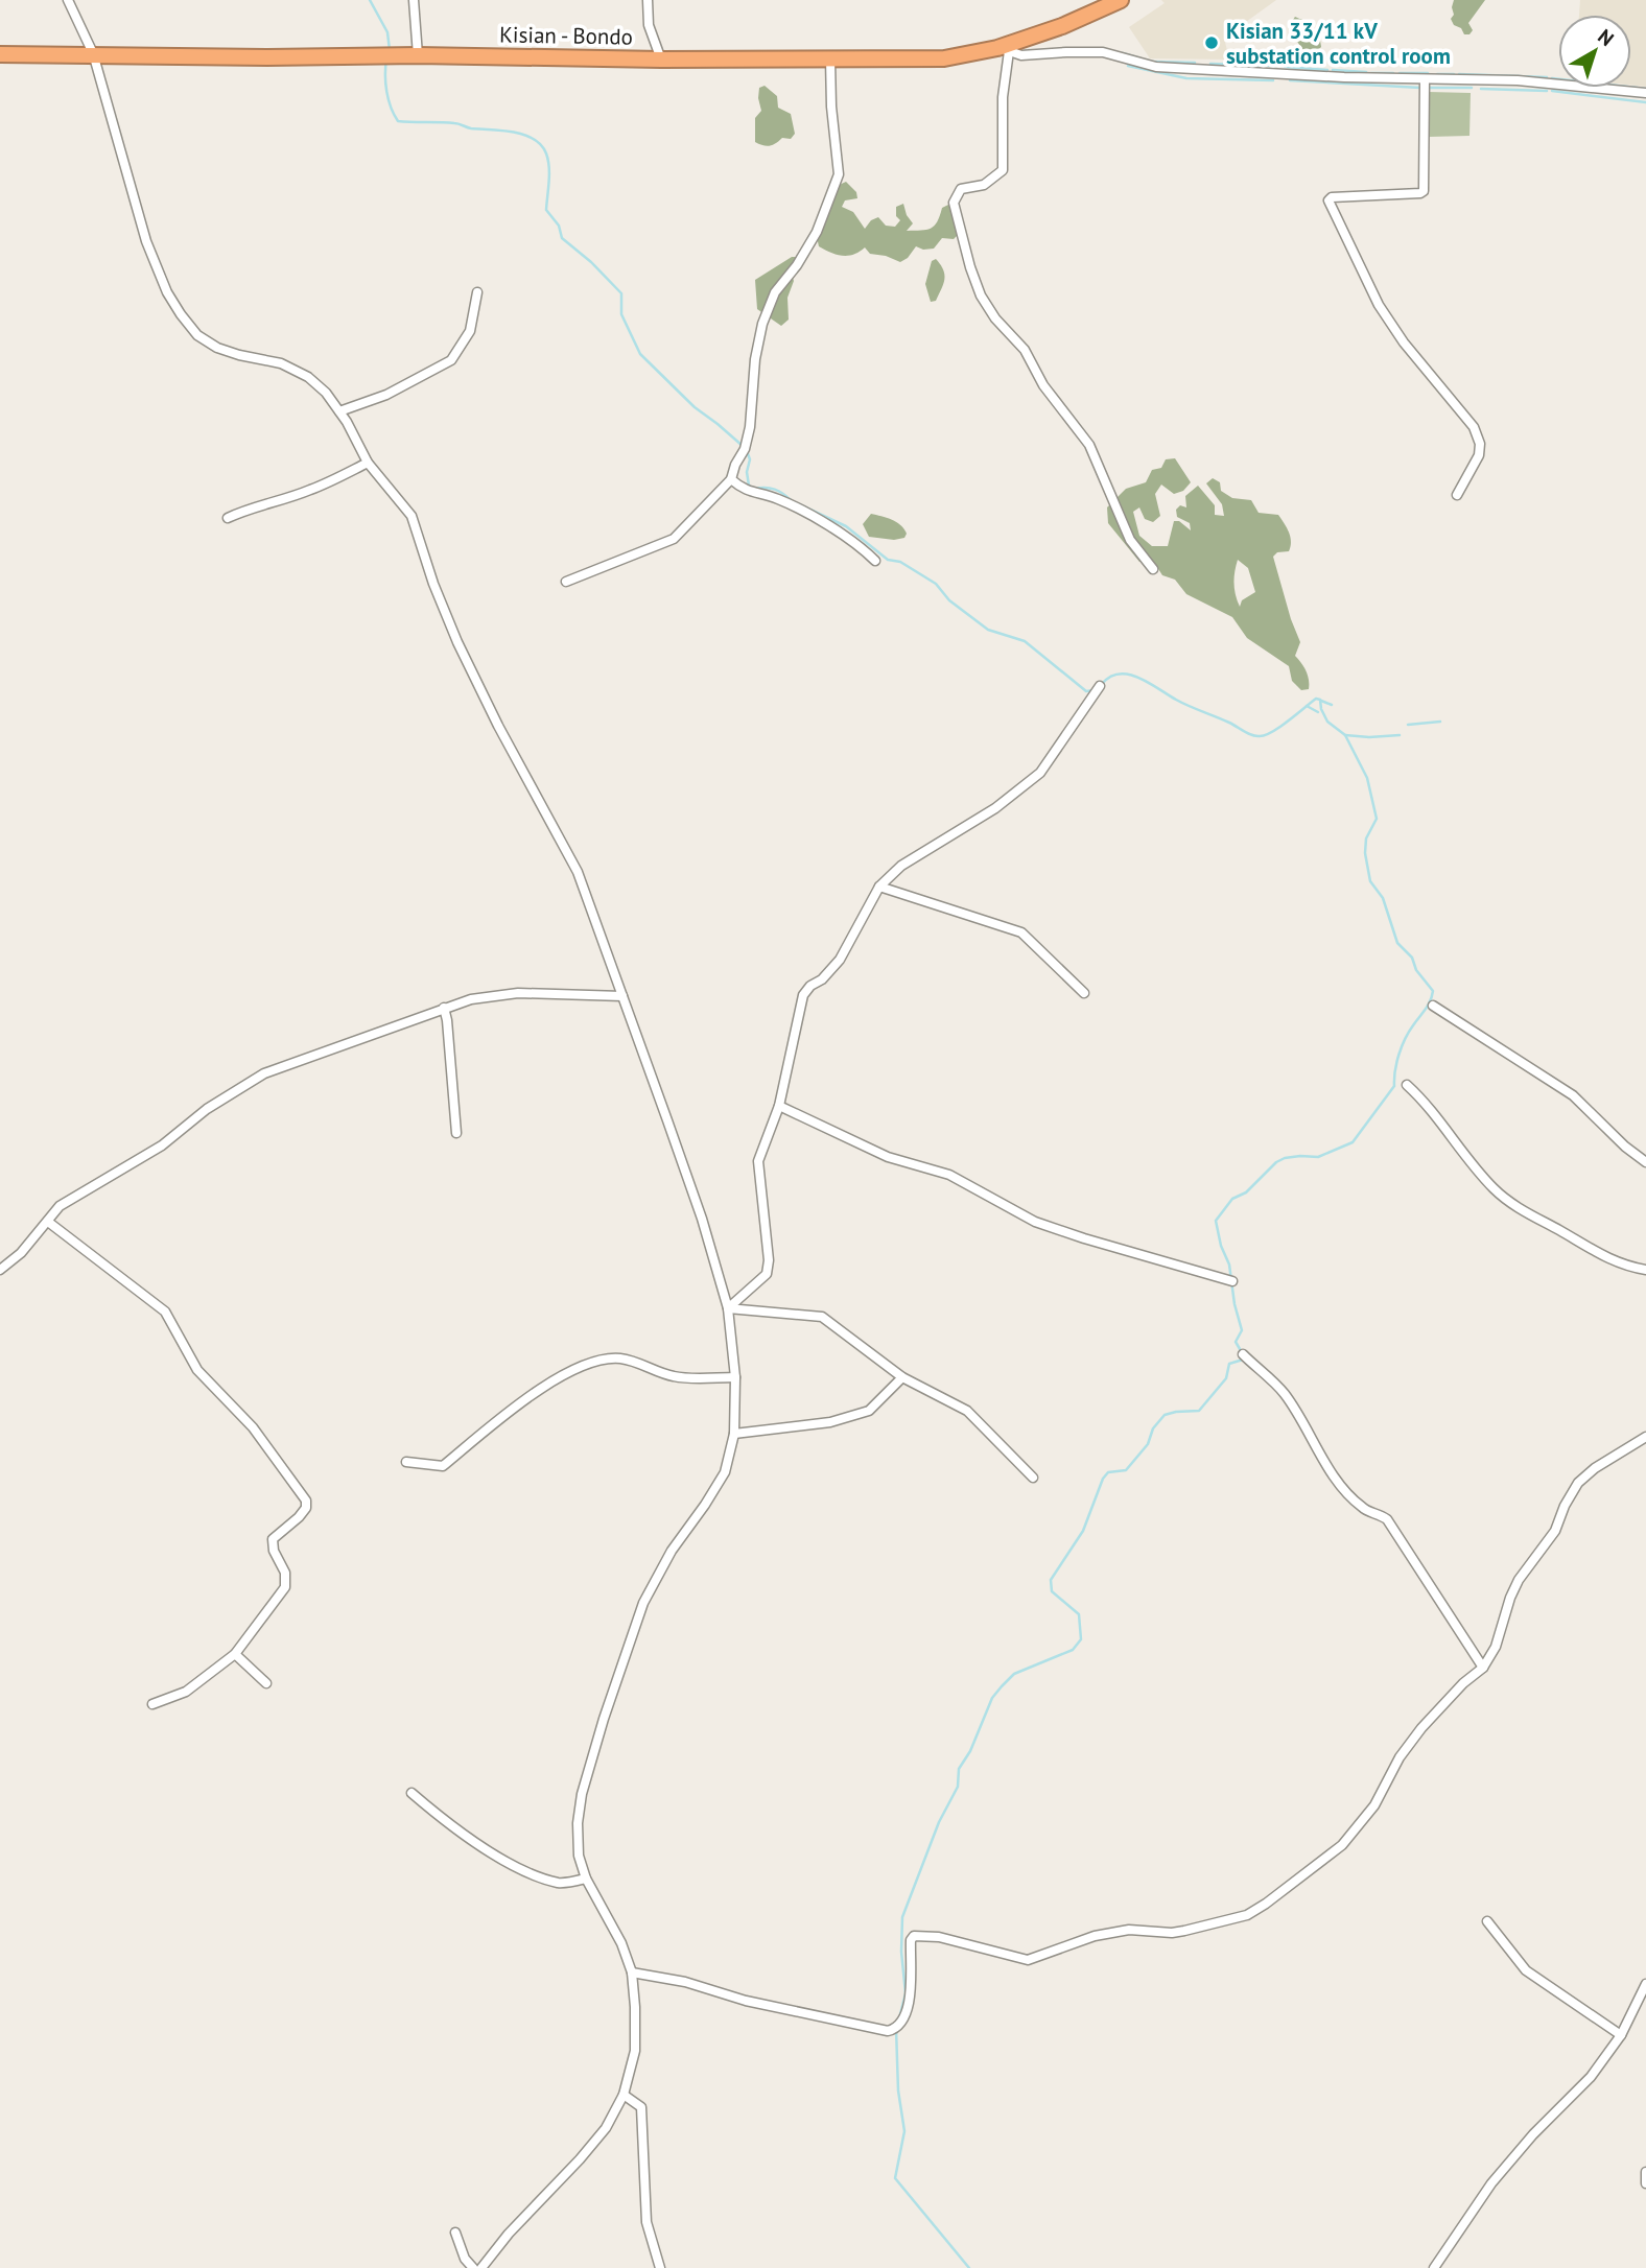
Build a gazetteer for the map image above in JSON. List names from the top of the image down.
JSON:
{
  "streets": {
    "highway": ["Kisian - Bondo"]
  },
  "places": ["Kisian 33/11 kV substation control room"],
  "north": "top right"
}
